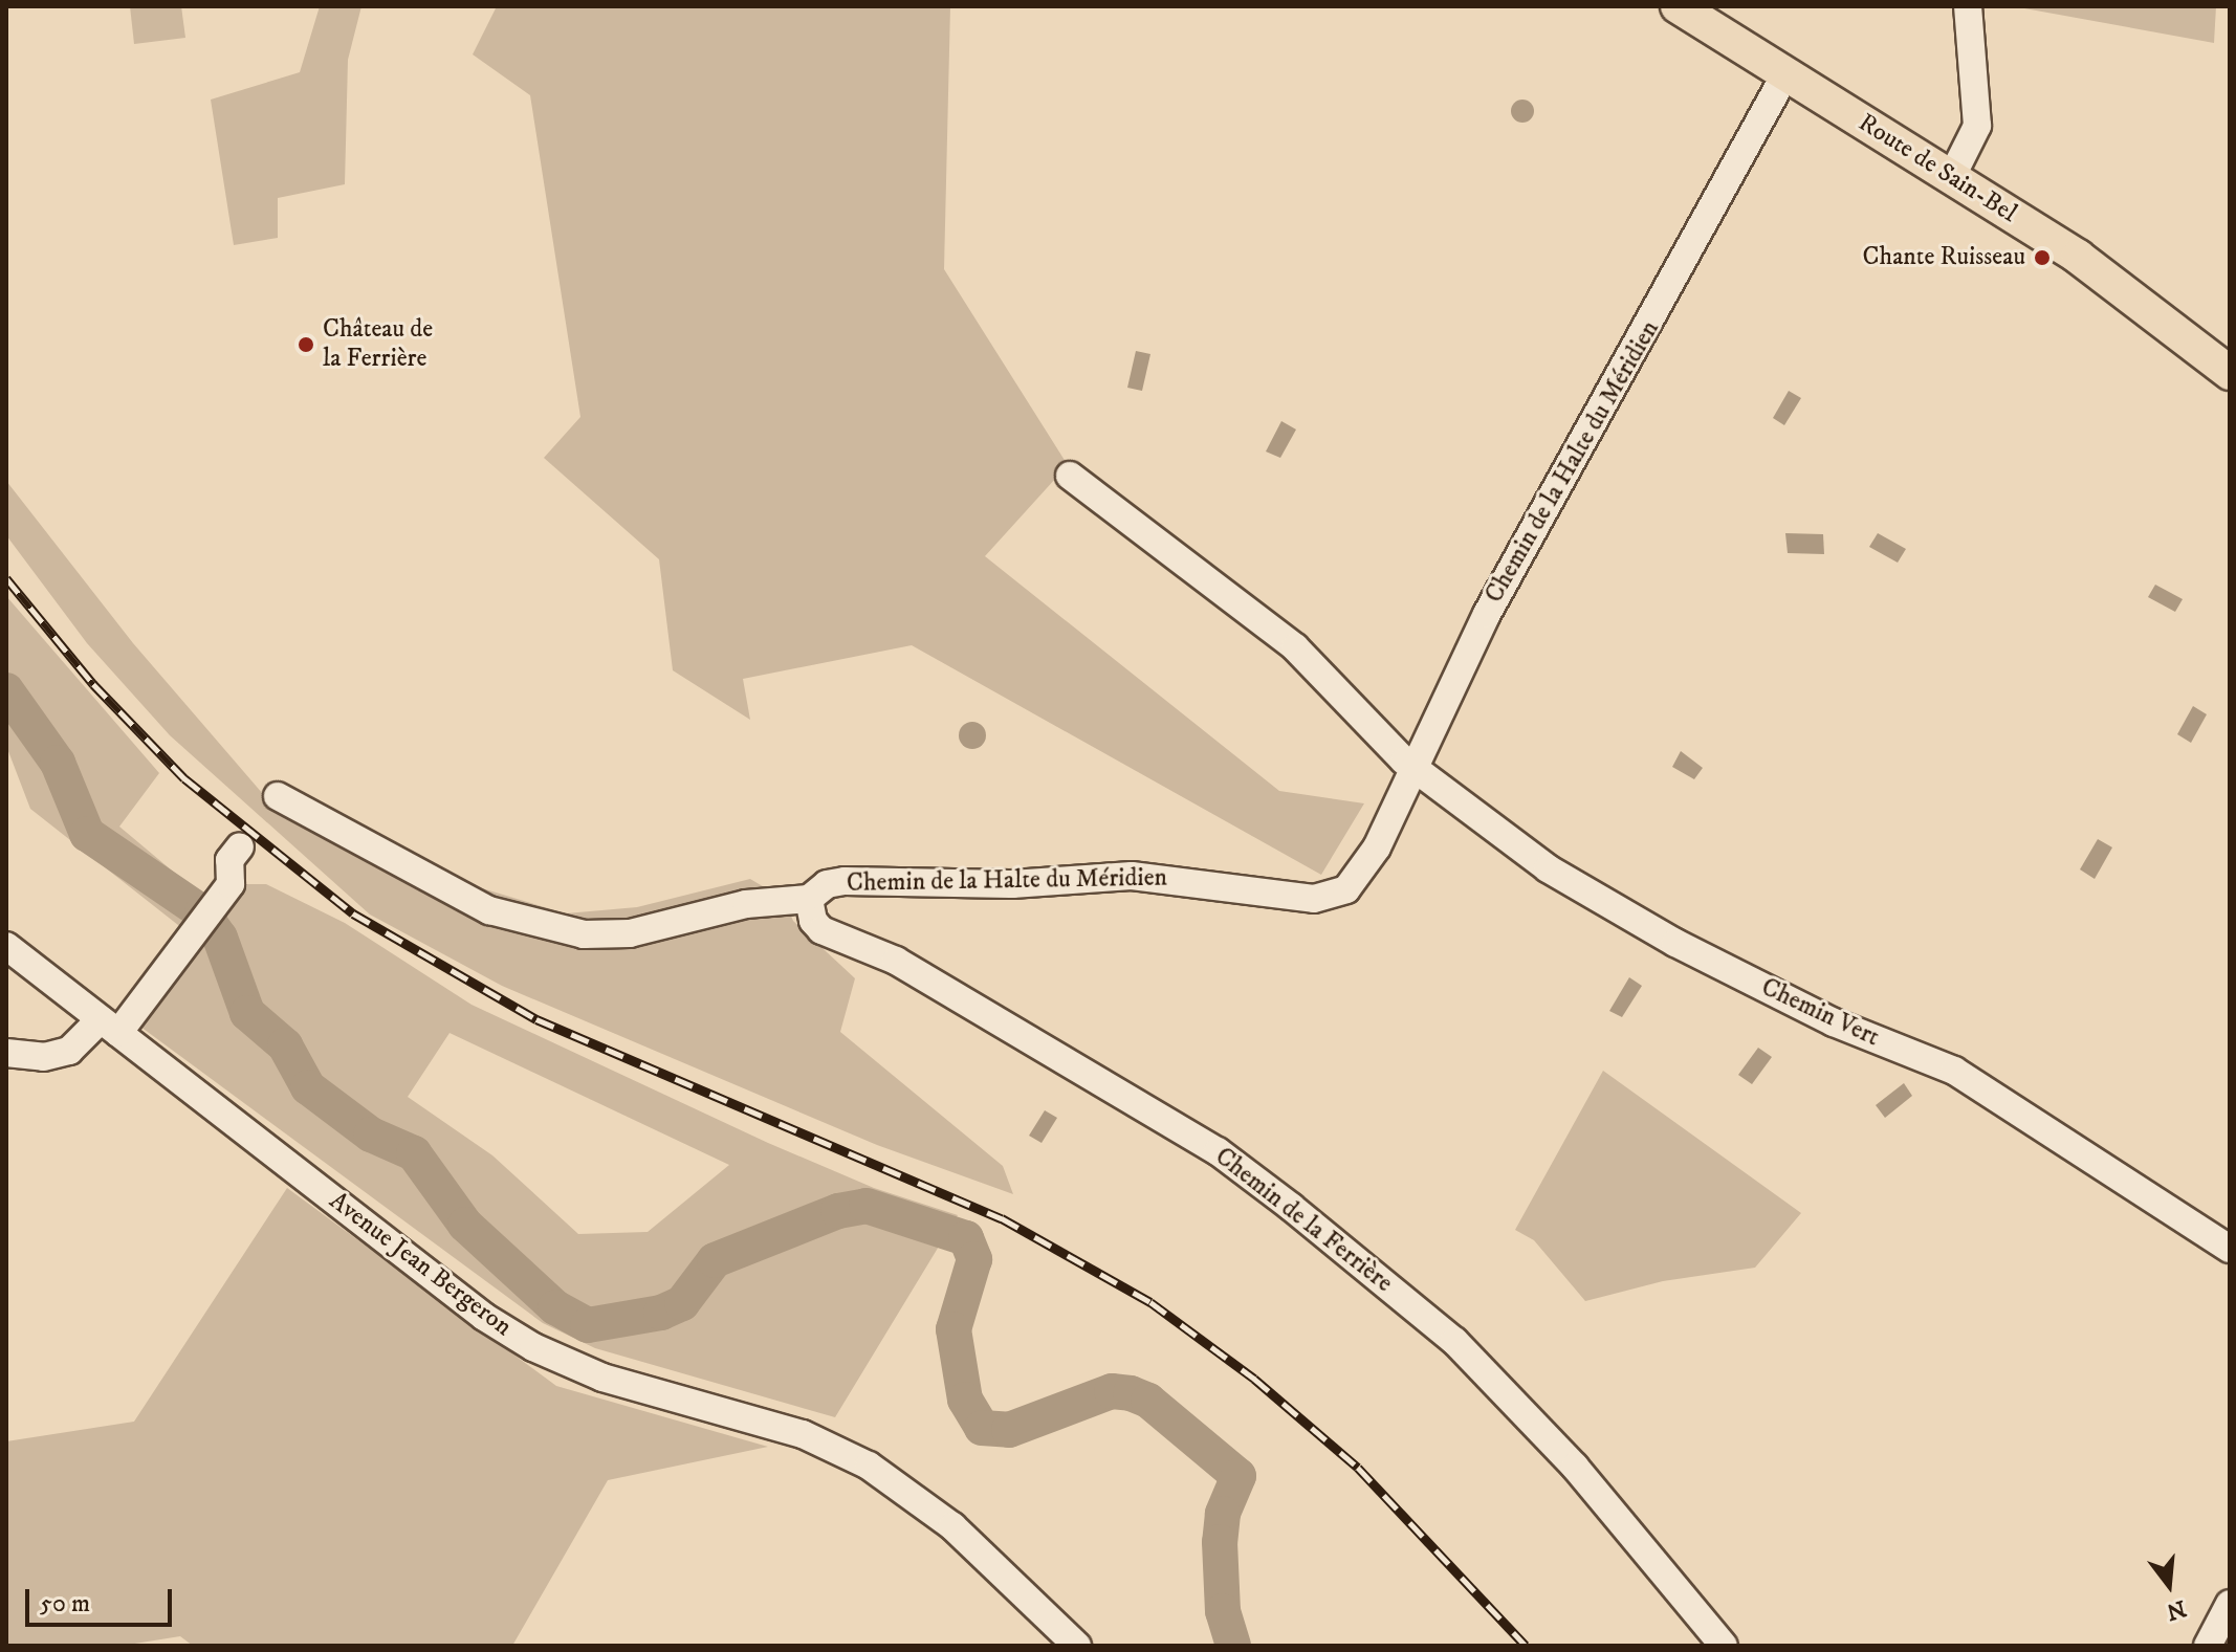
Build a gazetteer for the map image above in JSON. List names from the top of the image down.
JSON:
{
  "streets": {
    "main road": ["Route de Sain-Bel"],
    "street": [
      "Chemin de la Halte du Méridien",
      "Chemin Vert",
      "Chemin de la Ferrière",
      "Avenue Jean Bergeron"
    ]
  },
  "crossings": [
    ["Route de Sain-Bel", "Chemin de la Halte du Méridien"],
    ["Chemin de la Halte du Méridien", "Chemin Vert"],
    ["Chemin de la Halte du Méridien", "Chemin de la Ferrière"]
  ],
  "places": ["Chante Ruisseau", "Château de la Ferrière"],
  "scale_bar": "50 m",
  "north": "bottom"
}
